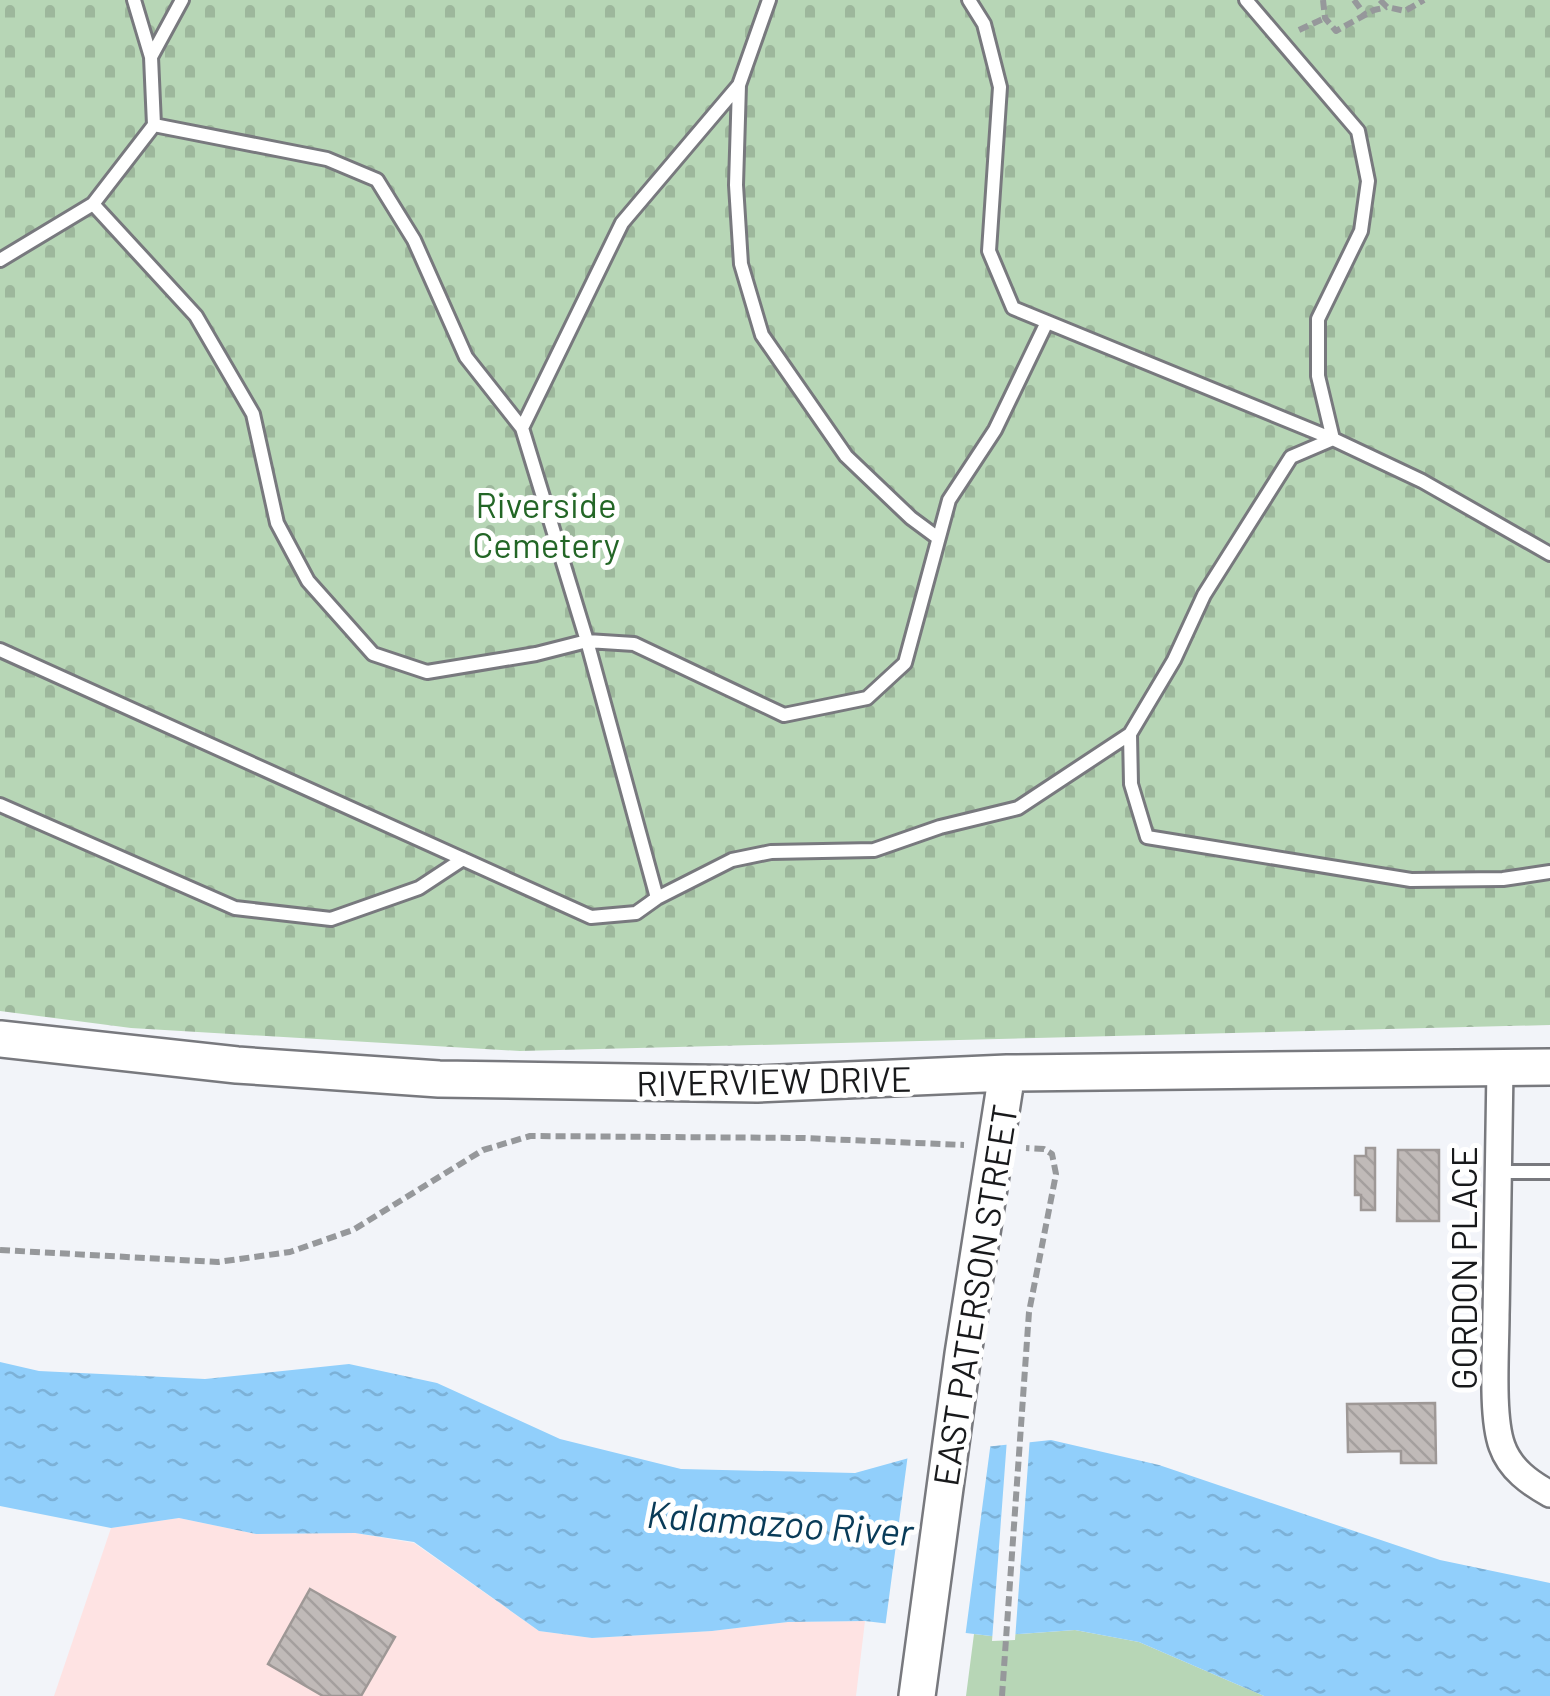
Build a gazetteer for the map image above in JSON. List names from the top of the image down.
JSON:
{
  "streets": {
    "street": ["RIVERVIEW DRIVE", "GORDON PLACE", "EAST PATERSON STREET"]
  },
  "crossings": [
    ["RIVERVIEW DRIVE", "GORDON PLACE"],
    ["RIVERVIEW DRIVE", "EAST PATERSON STREET"]
  ],
  "water": ["Kalamazoo River"],
  "parks": ["Riverside Cemetery"]
}
